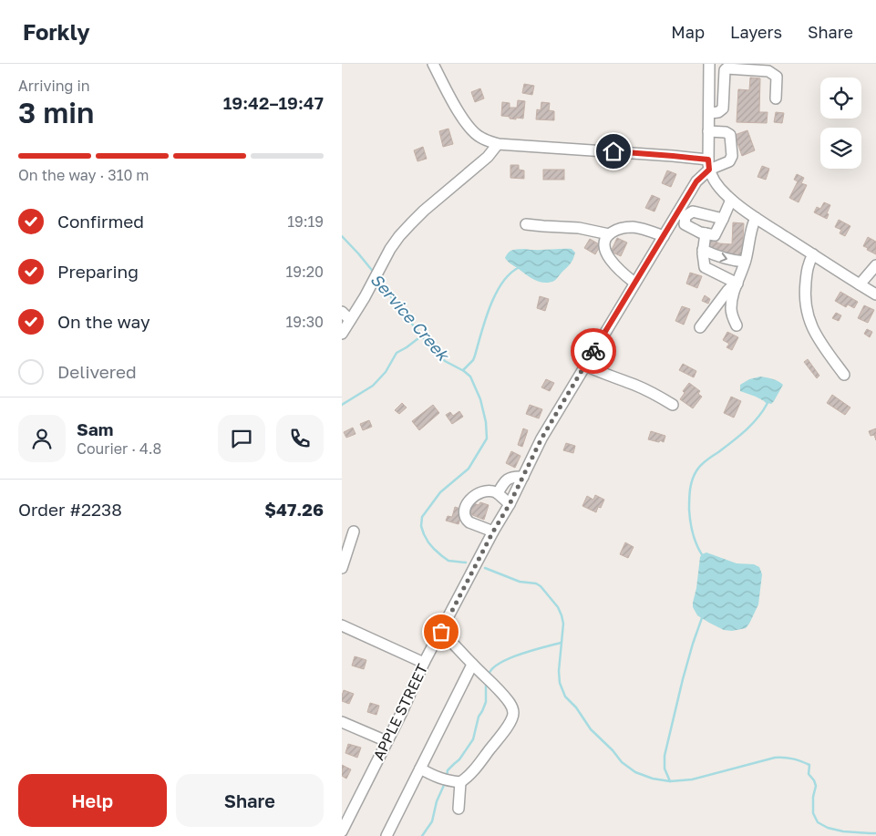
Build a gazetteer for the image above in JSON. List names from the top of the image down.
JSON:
{
  "streets": {
    "street": ["APPLE STREET"]
  },
  "water": ["Service Creek"],
  "page": {
    "header": "Forkly",
    "nav": ["Map", "Layers", "Share"],
    "heading": ["3 min", "Arriving in", "19:42–19:47"],
    "panel": [
      "Sam",
      "Courier · 4.8",
      "Order #2238",
      "$47.26"
    ],
    "bar": "On the way · 310 m",
    "list": [
      ["Confirmed", "19:19"],
      ["Preparing", "19:20"],
      ["On the way", "19:30"],
      "Delivered"
    ],
    "buttons": ["Help", "Share"]
  }
}
